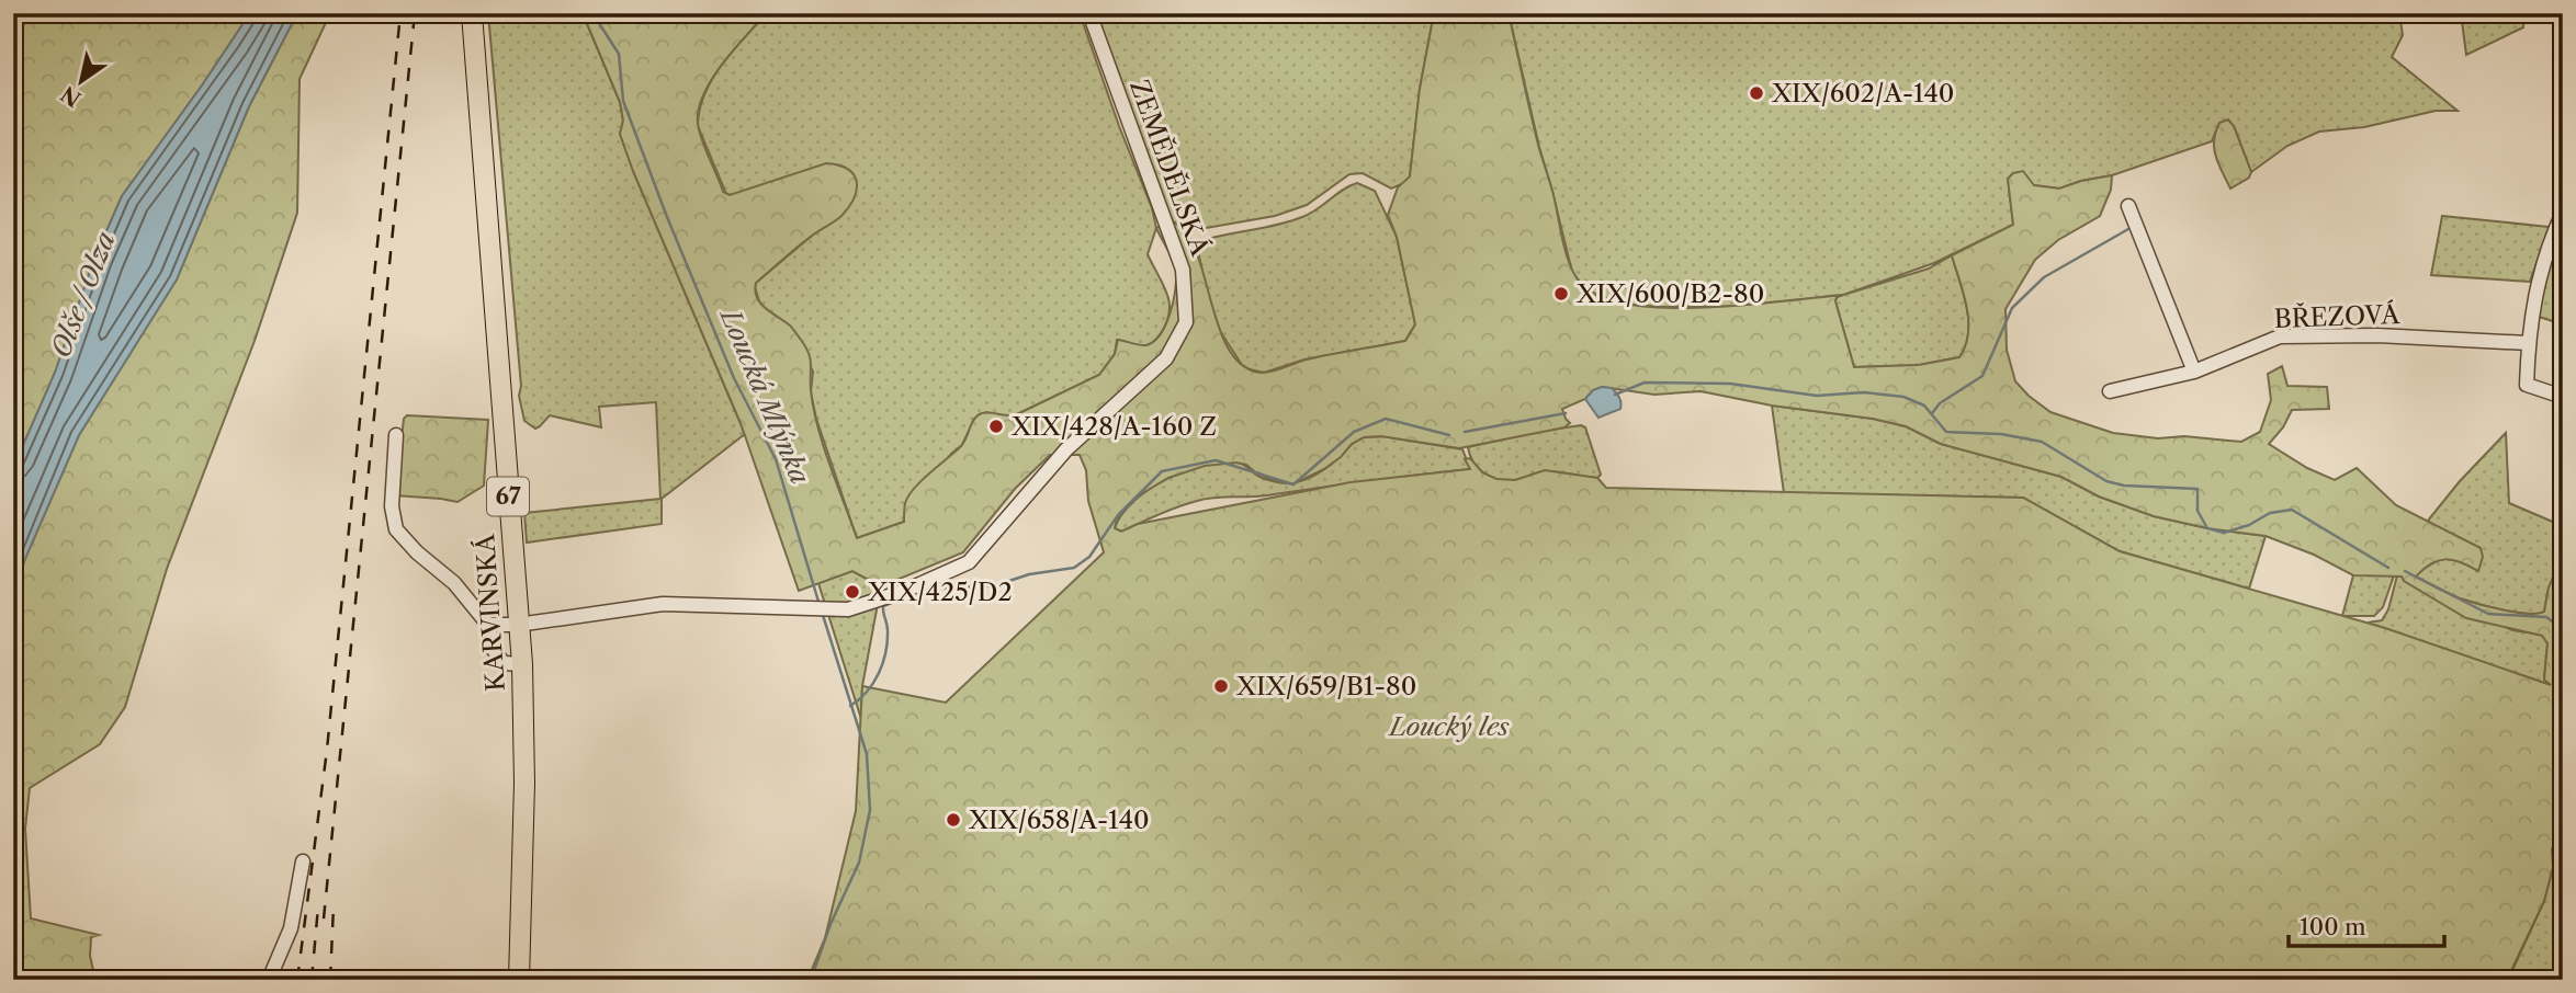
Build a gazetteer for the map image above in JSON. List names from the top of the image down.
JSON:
{
  "streets": {
    "main road": ["67", "KARVINSKÁ"],
    "street": ["ZEMĚDĚLSKÁ", "BŘEZOVÁ"]
  },
  "crossings": [
    ["ZEMĚDĚLSKÁ", "KARVINSKÁ"]
  ],
  "water": ["Olše / Olza", "Loucká Mlýnka"],
  "parks": ["Loucký les"],
  "places": [
    "XIX/602/A-140",
    "XIX/600/B2-80",
    "XIX/428/A-160 Z",
    "XIX/425/D2",
    "XIX/659/B1-80",
    "XIX/658/A-140"
  ],
  "scale_bar": "100 m",
  "north": "bottom left"
}
